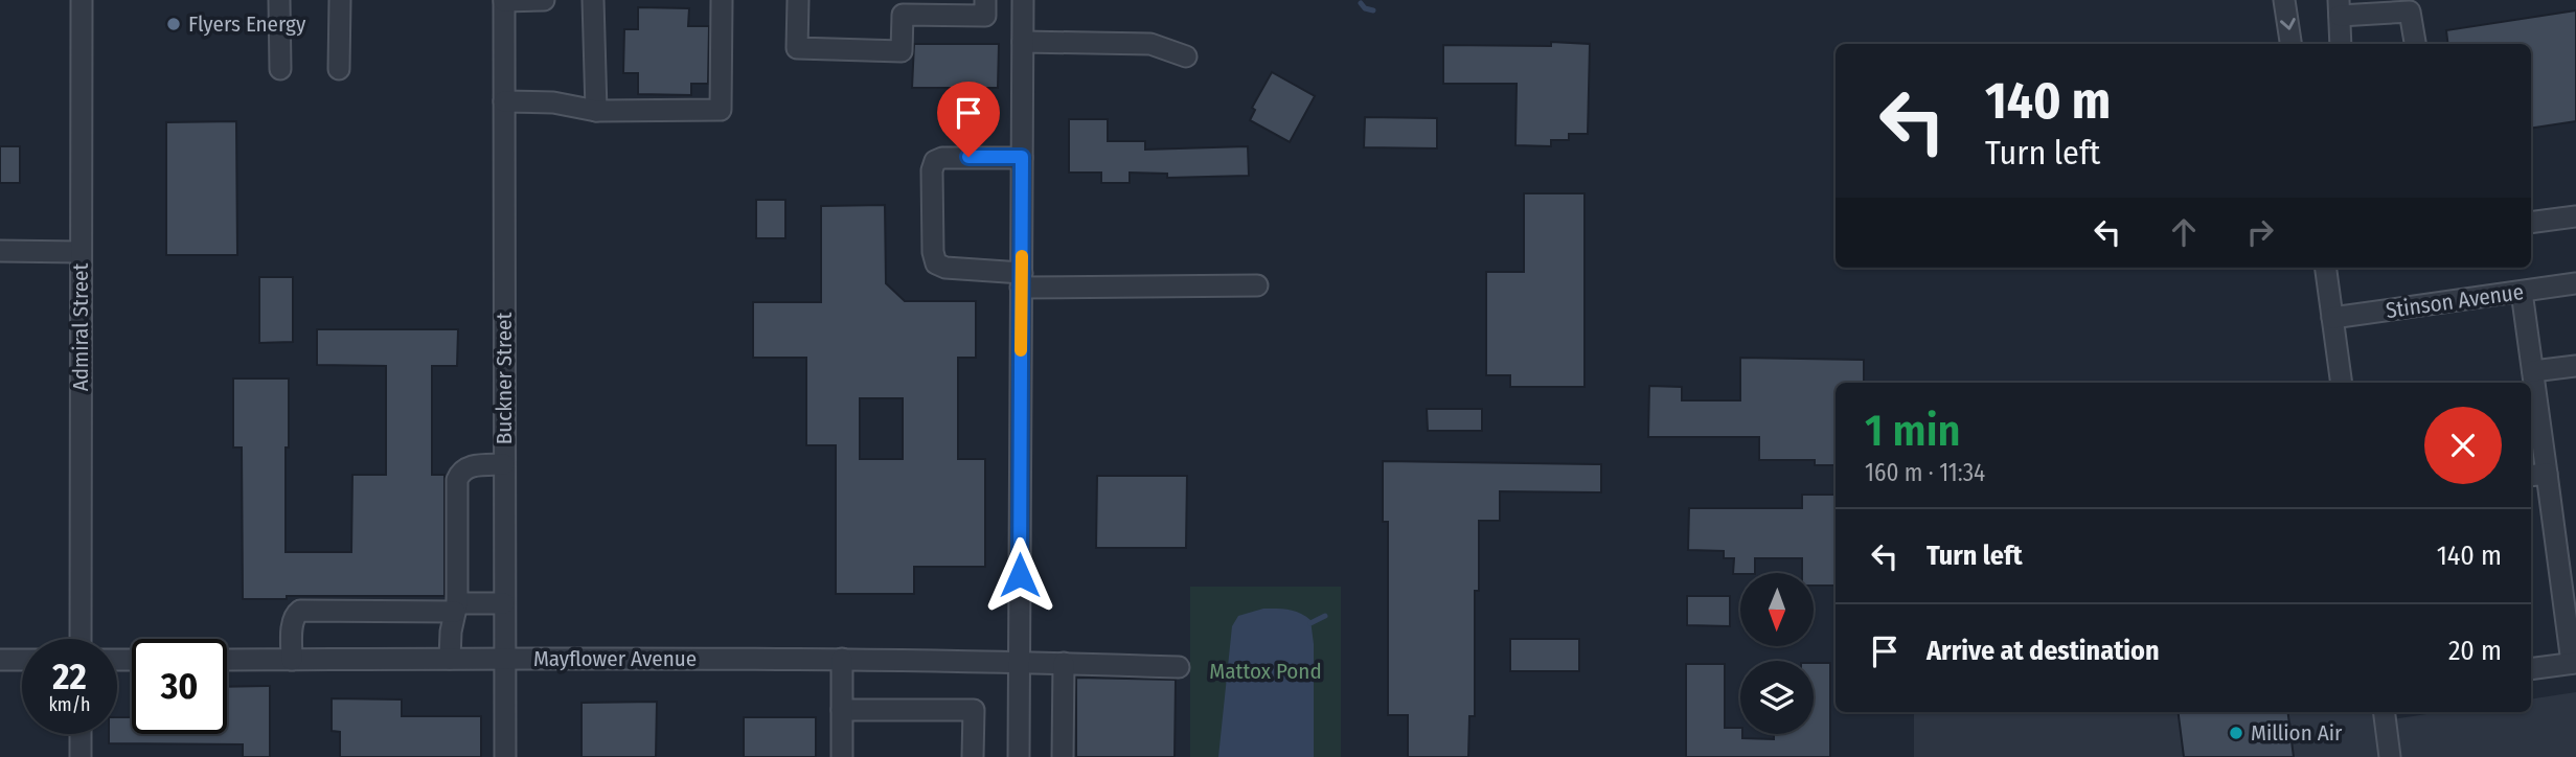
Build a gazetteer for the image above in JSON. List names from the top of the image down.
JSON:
{
  "streets": {
    "street": [
      "Stinson Avenue",
      "Admiral Street",
      "Buckner Street",
      "Mayflower Avenue"
    ]
  },
  "crossings": [
    ["Buckner Street", "Mayflower Avenue"]
  ],
  "parks": ["Mattox Pond"],
  "places": ["Flyers Energy", "Million Air"],
  "north": "bottom",
  "page": {
    "turn": ["140 m", "Turn left"],
    "heading": ["1 min", "160 m · 11:34"],
    "list": [
      {
        "name": "Turn left",
        "value": "140 m"
      },
      {
        "name": "Arrive at destination",
        "value": "20 m"
      }
    ],
    "speed": "22 km/h",
    "limit": "30"
  }
}
